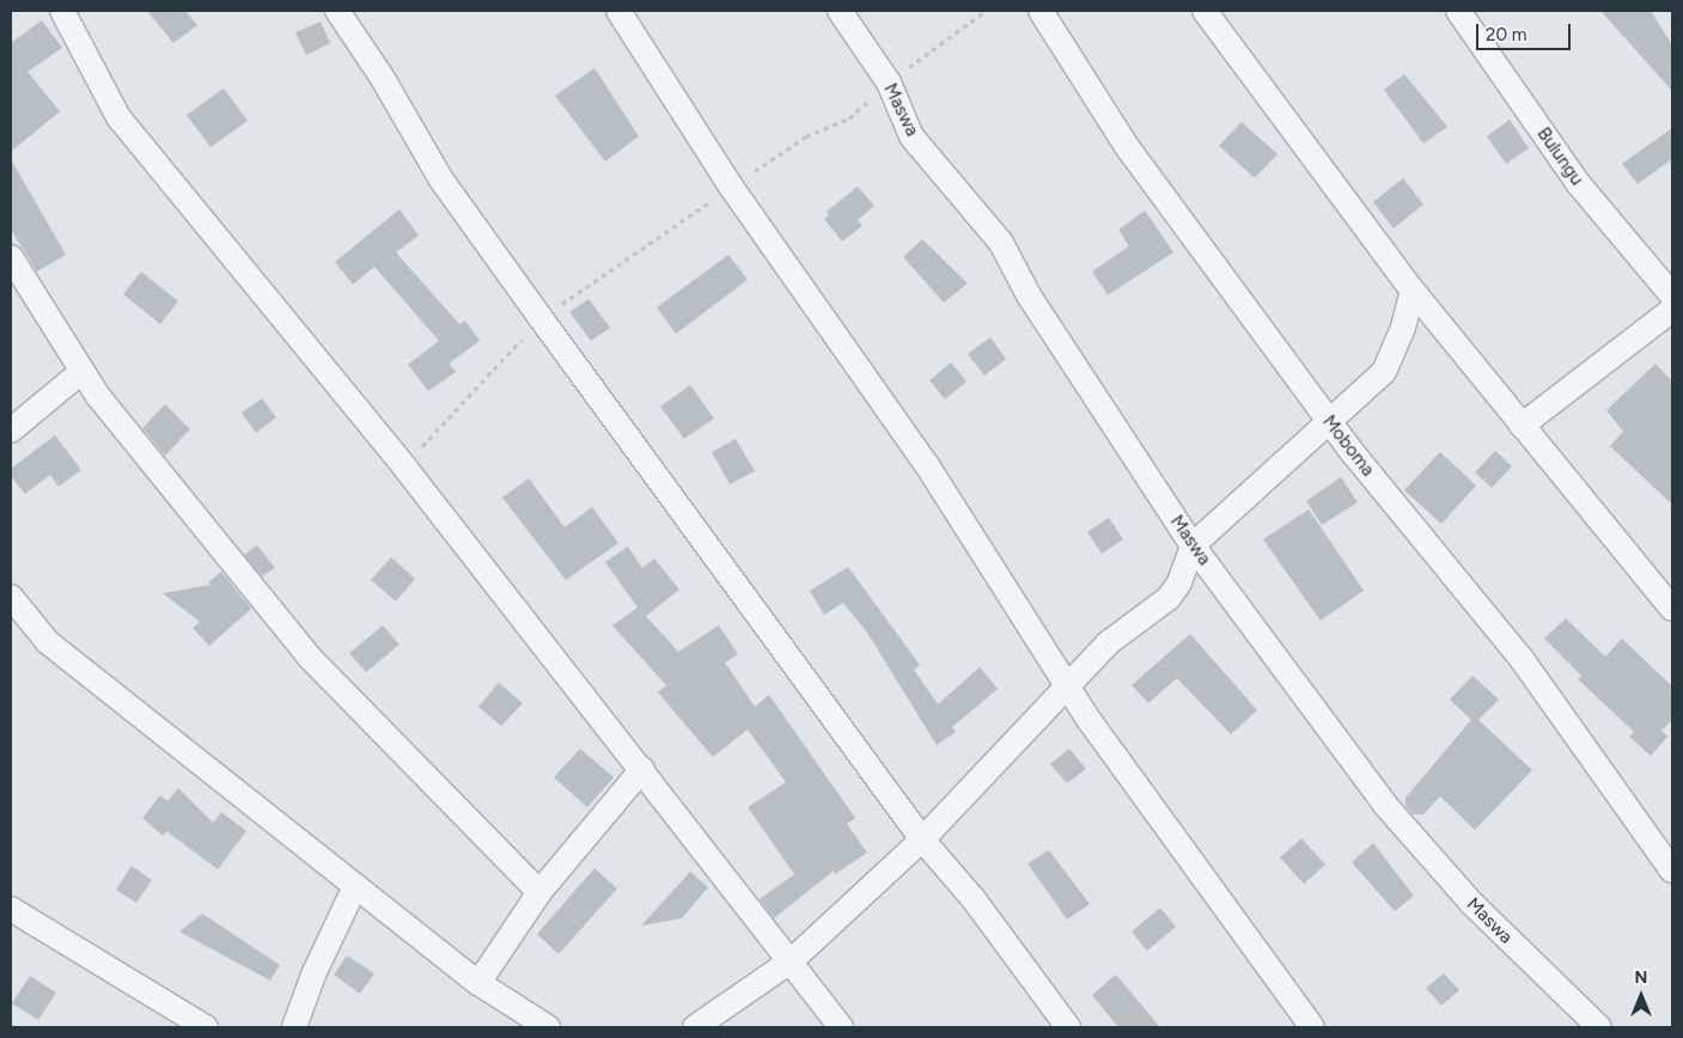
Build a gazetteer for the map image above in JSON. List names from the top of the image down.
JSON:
{
  "streets": {
    "street": ["Maswa", "Bulungu", "Moboma"]
  },
  "scale_bar": "20 m",
  "north": "top"
}
